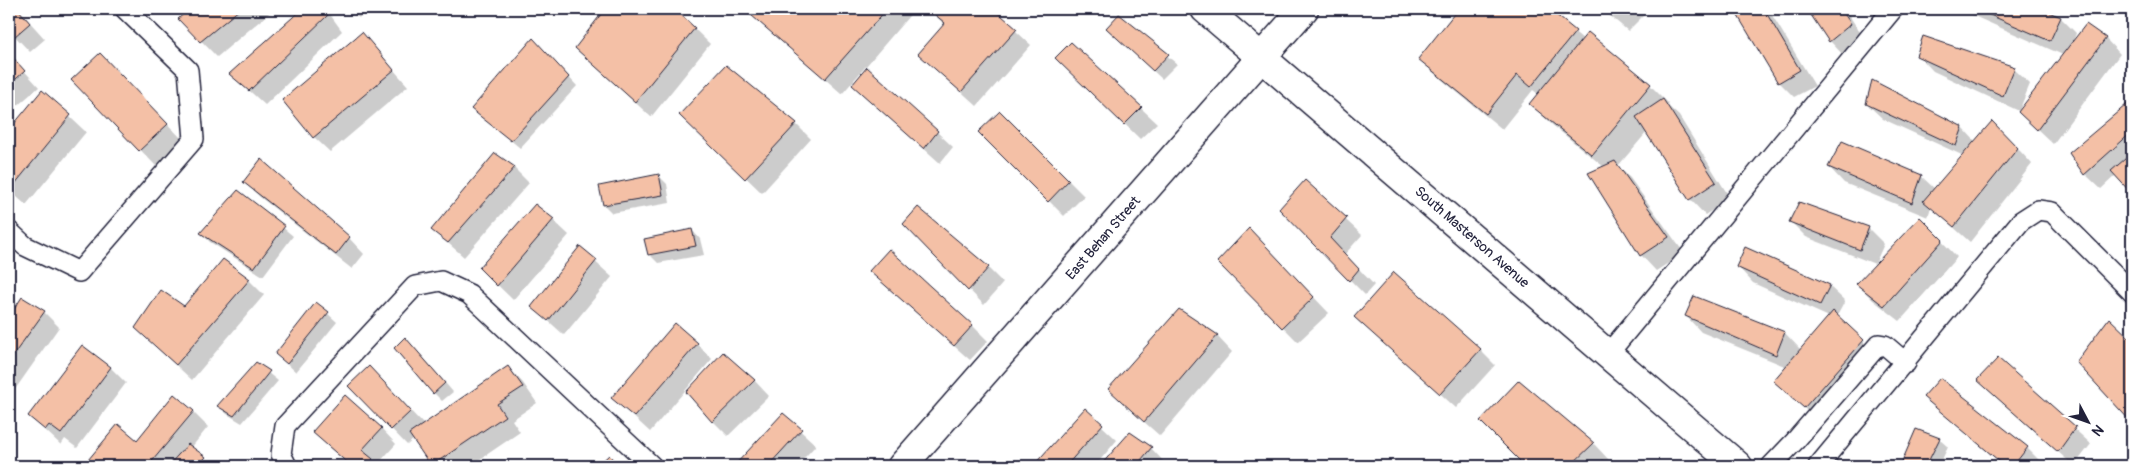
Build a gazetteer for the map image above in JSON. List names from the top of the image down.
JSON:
{
  "streets": {
    "street": ["South Masterson Avenue", "East Behan Street"]
  },
  "crossings": [
    ["South Masterson Avenue", "East Behan Street"]
  ],
  "north": "bottom right"
}
